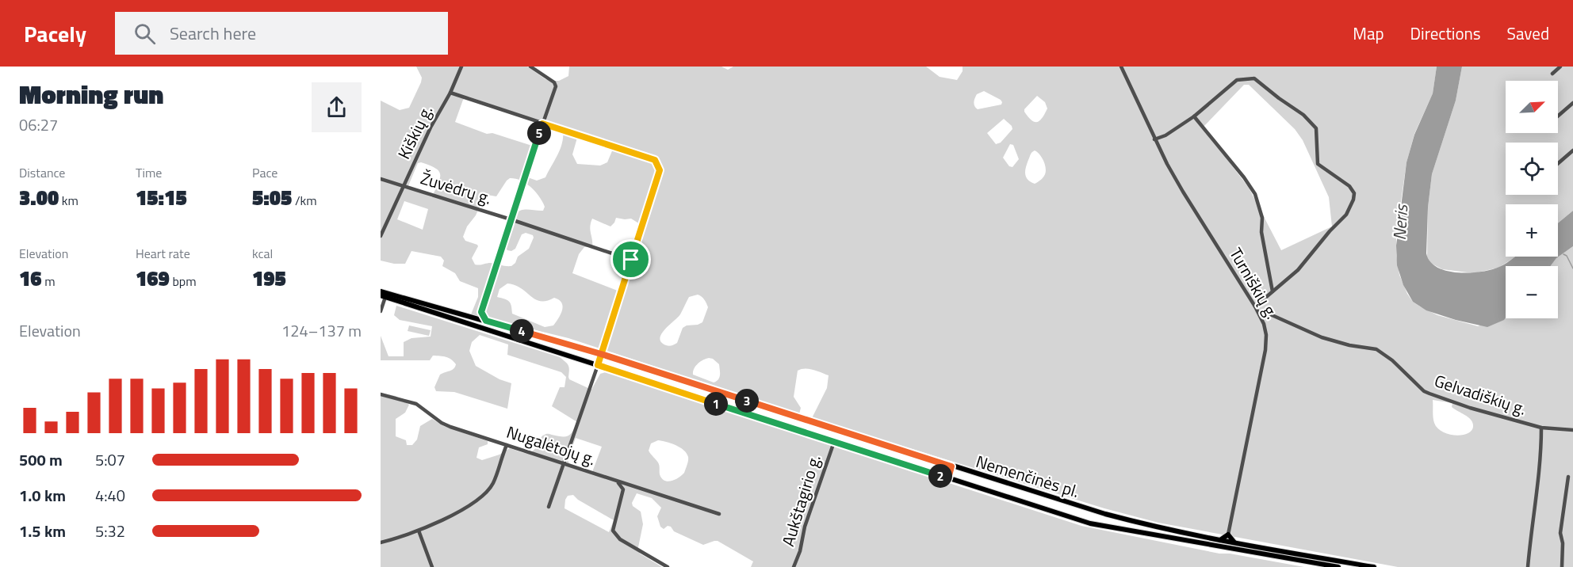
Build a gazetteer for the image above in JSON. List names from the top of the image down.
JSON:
{
  "streets": {
    "main road": ["Nemenčinės pl."],
    "street": [
      "Kiškių g.",
      "Žuvėdrų g.",
      "Turniškių g.",
      "Gelvadiškių g.",
      "Nugalėtojų g.",
      "Aukštagirio g."
    ]
  },
  "crossings": [
    ["Kiškių g.", "Žuvėdrų g."],
    ["Turniškių g.", "Gelvadiškių g."],
    ["Nemenčinės pl.", "Aukštagirio g."]
  ],
  "water": ["Neris"],
  "north": "top right",
  "page": {
    "header": "Pacely",
    "search": "Search here",
    "nav": ["Map", "Directions", "Saved"],
    "heading": ["Morning run", "06:27"],
    "map_buttons": ["+", "−"],
    "pins": [
      "5",
      "4",
      "3",
      "1",
      "2"
    ],
    "stats": [
      ["Distance", "3.00 km"],
      ["Time", "15:15"],
      ["Pace", "5:05 /km"],
      ["Elevation", "16 m"],
      ["Heart rate", "169 bpm"],
      ["kcal", "195"]
    ],
    "chart": ["Elevation", "124–137 m"],
    "list": [
      {
        "name": "500 m",
        "note": "5:07"
      },
      {
        "name": "1.0 km",
        "note": "4:40"
      },
      {
        "name": "1.5 km",
        "note": "5:32"
      }
    ]
  }
}
